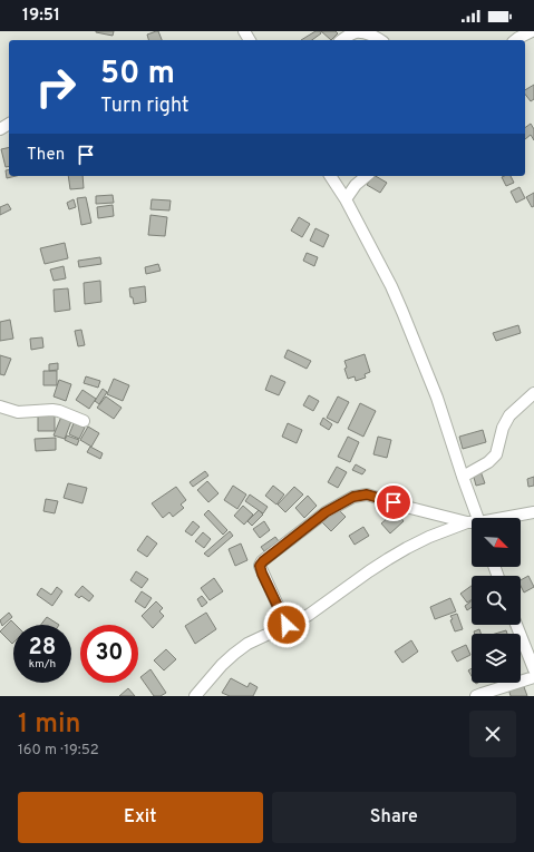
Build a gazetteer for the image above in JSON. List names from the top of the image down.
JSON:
{
  "north": "bottom right",
  "page": {
    "status": "19:51",
    "turn": ["50 m", "Turn right"],
    "then": "Then",
    "speed": "28 km/h",
    "limit": "30",
    "heading": ["1 min", "160 m · 19:52"],
    "buttons": ["Exit", "Share"]
  }
}
